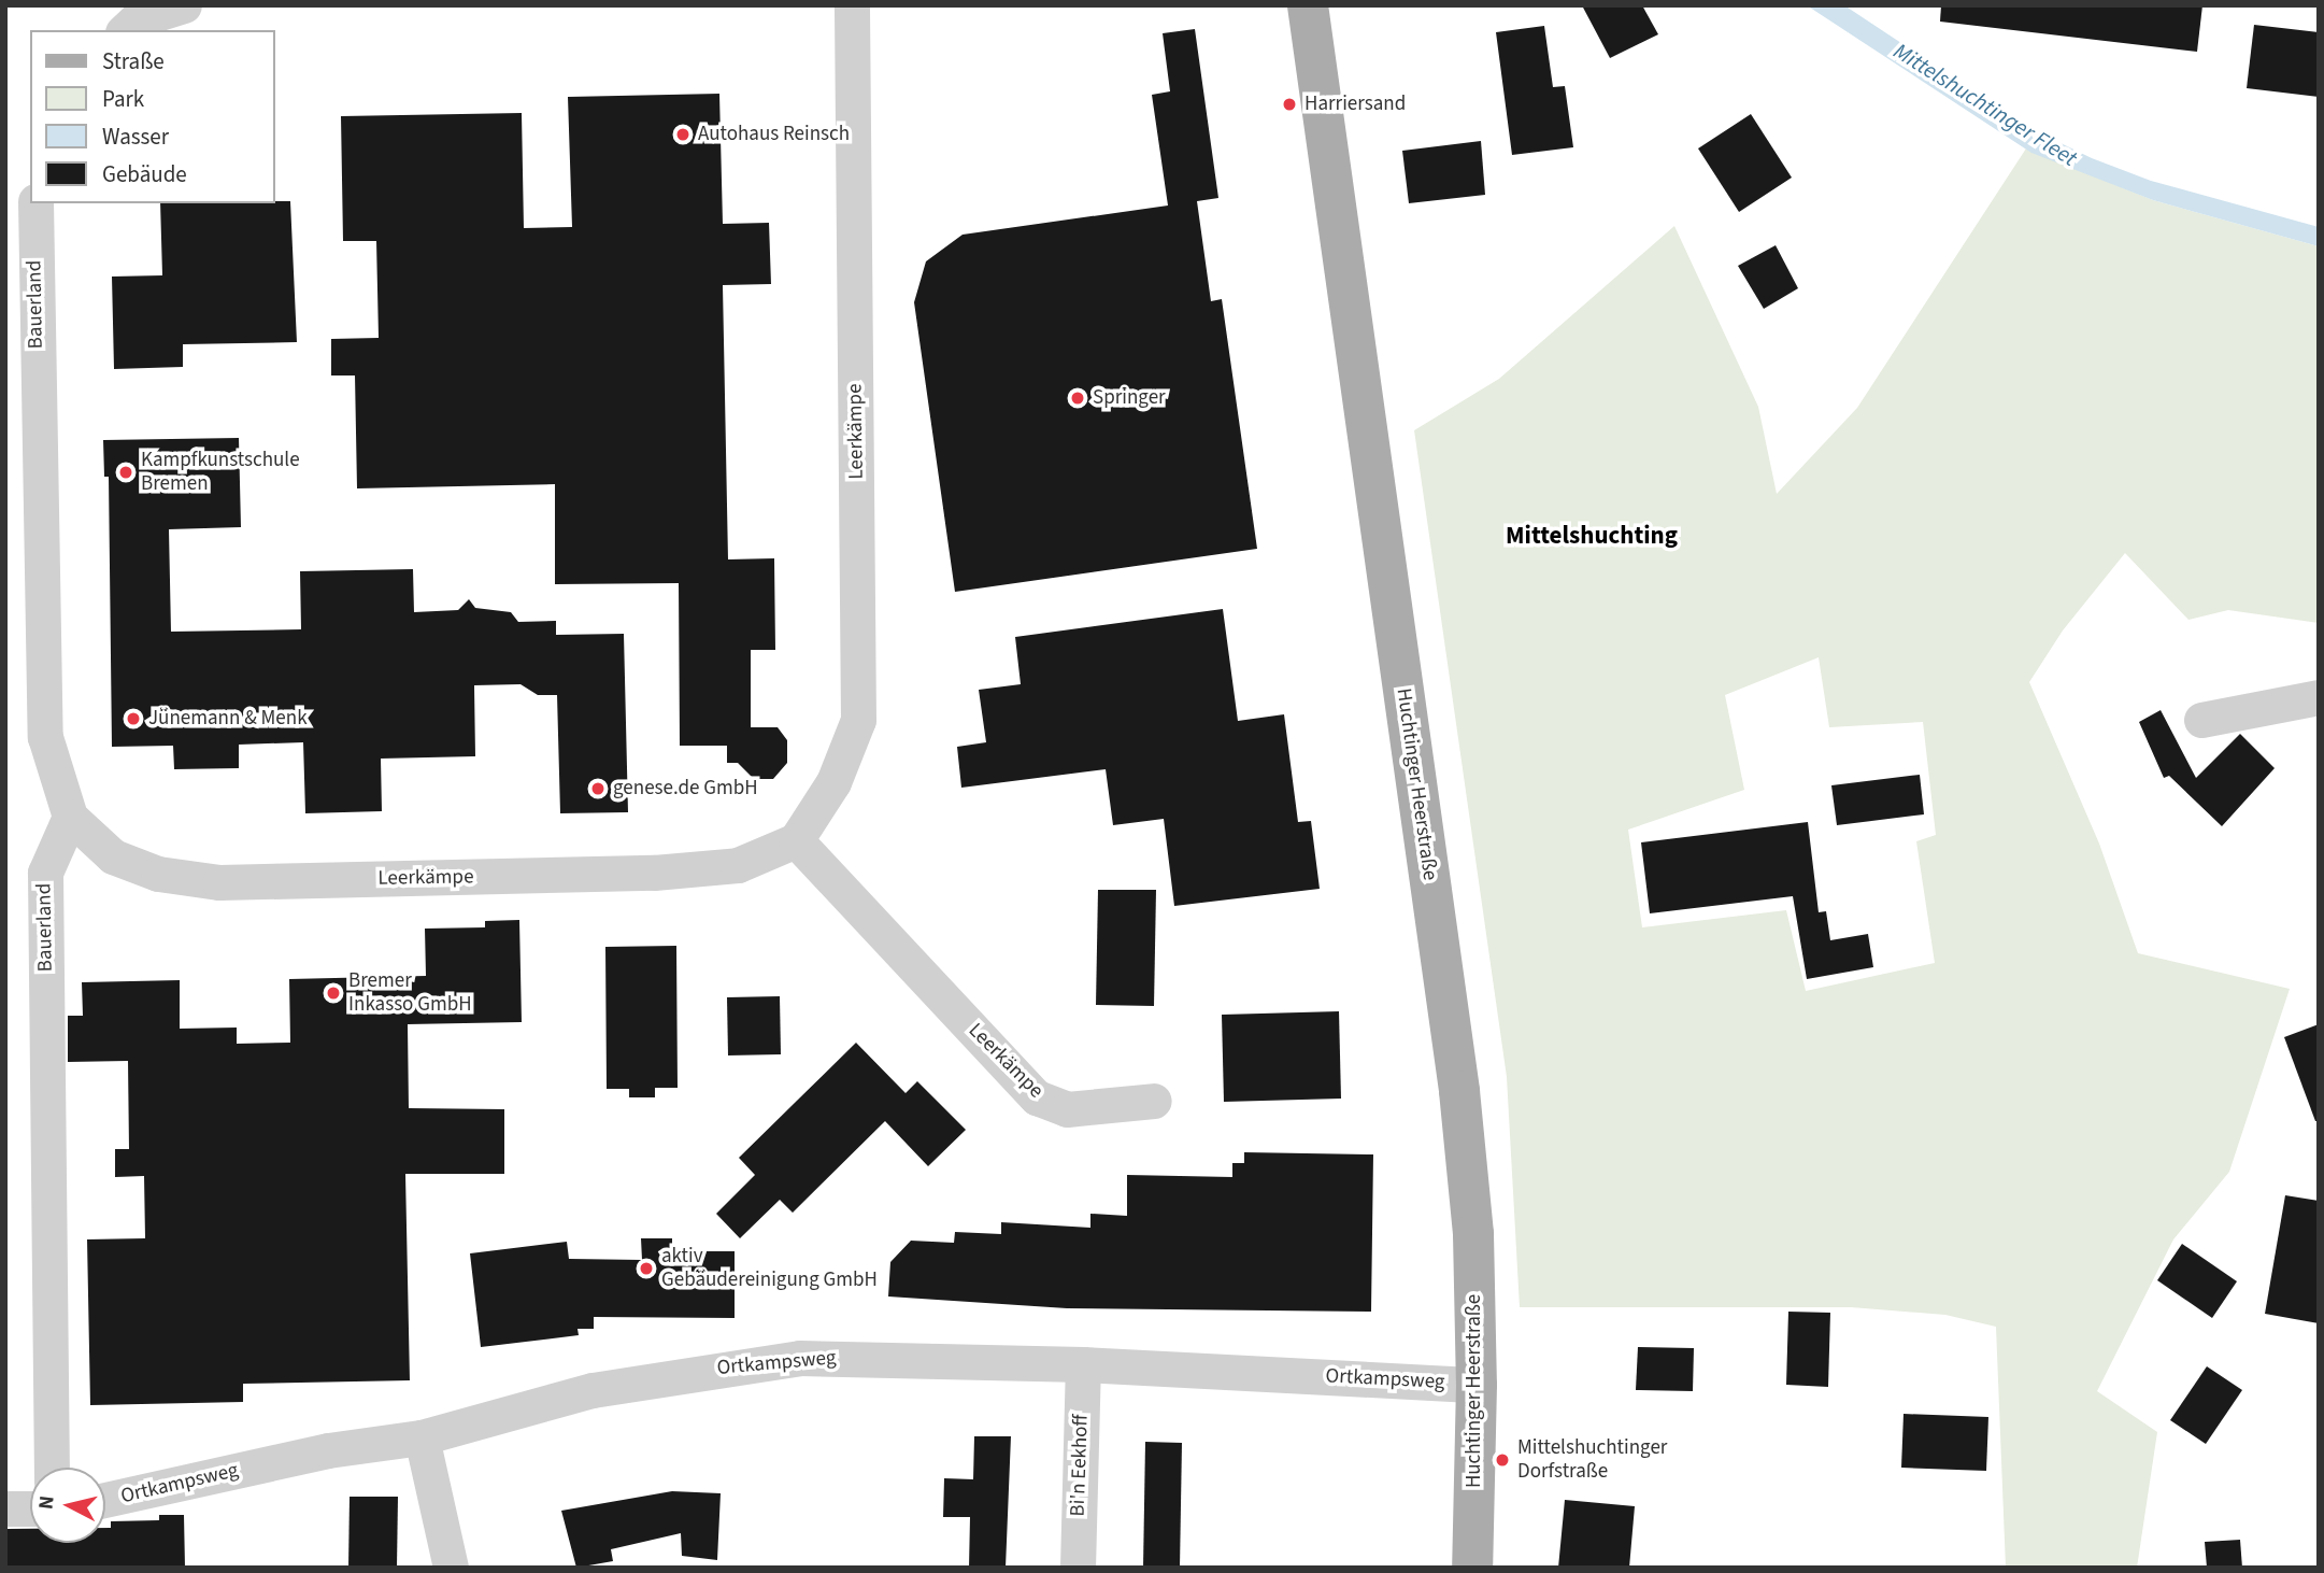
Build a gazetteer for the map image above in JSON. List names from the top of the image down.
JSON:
{
  "streets": {
    "main road": ["Huchtinger Heerstraße"],
    "street": [
      "Bauerland",
      "Leerkämpe",
      "Ortkampsweg",
      "Bi'n Eekhoff"
    ]
  },
  "crossings": [
    ["Bauerland", "Leerkämpe"],
    ["Huchtinger Heerstraße", "Ortkampsweg"],
    ["Ortkampsweg", "Bi'n Eekhoff"]
  ],
  "districts": ["Mittelshuchting"],
  "water": ["Mittelshuchtinger Fleet"],
  "places": [
    "Harriersand",
    "Autohaus Reinsch",
    "Springer",
    "Kampfkunstschule Bremen",
    "Jünemann & Menk",
    "genese.de GmbH",
    "Bremer Inkasso GmbH",
    "aktiv Gebäudereinigung GmbH",
    "Mittelshuchtinger Dorfstraße"
  ],
  "legend": [
    "Straße",
    "Park",
    "Wasser",
    "Gebäude"
  ],
  "north": "left"
}
